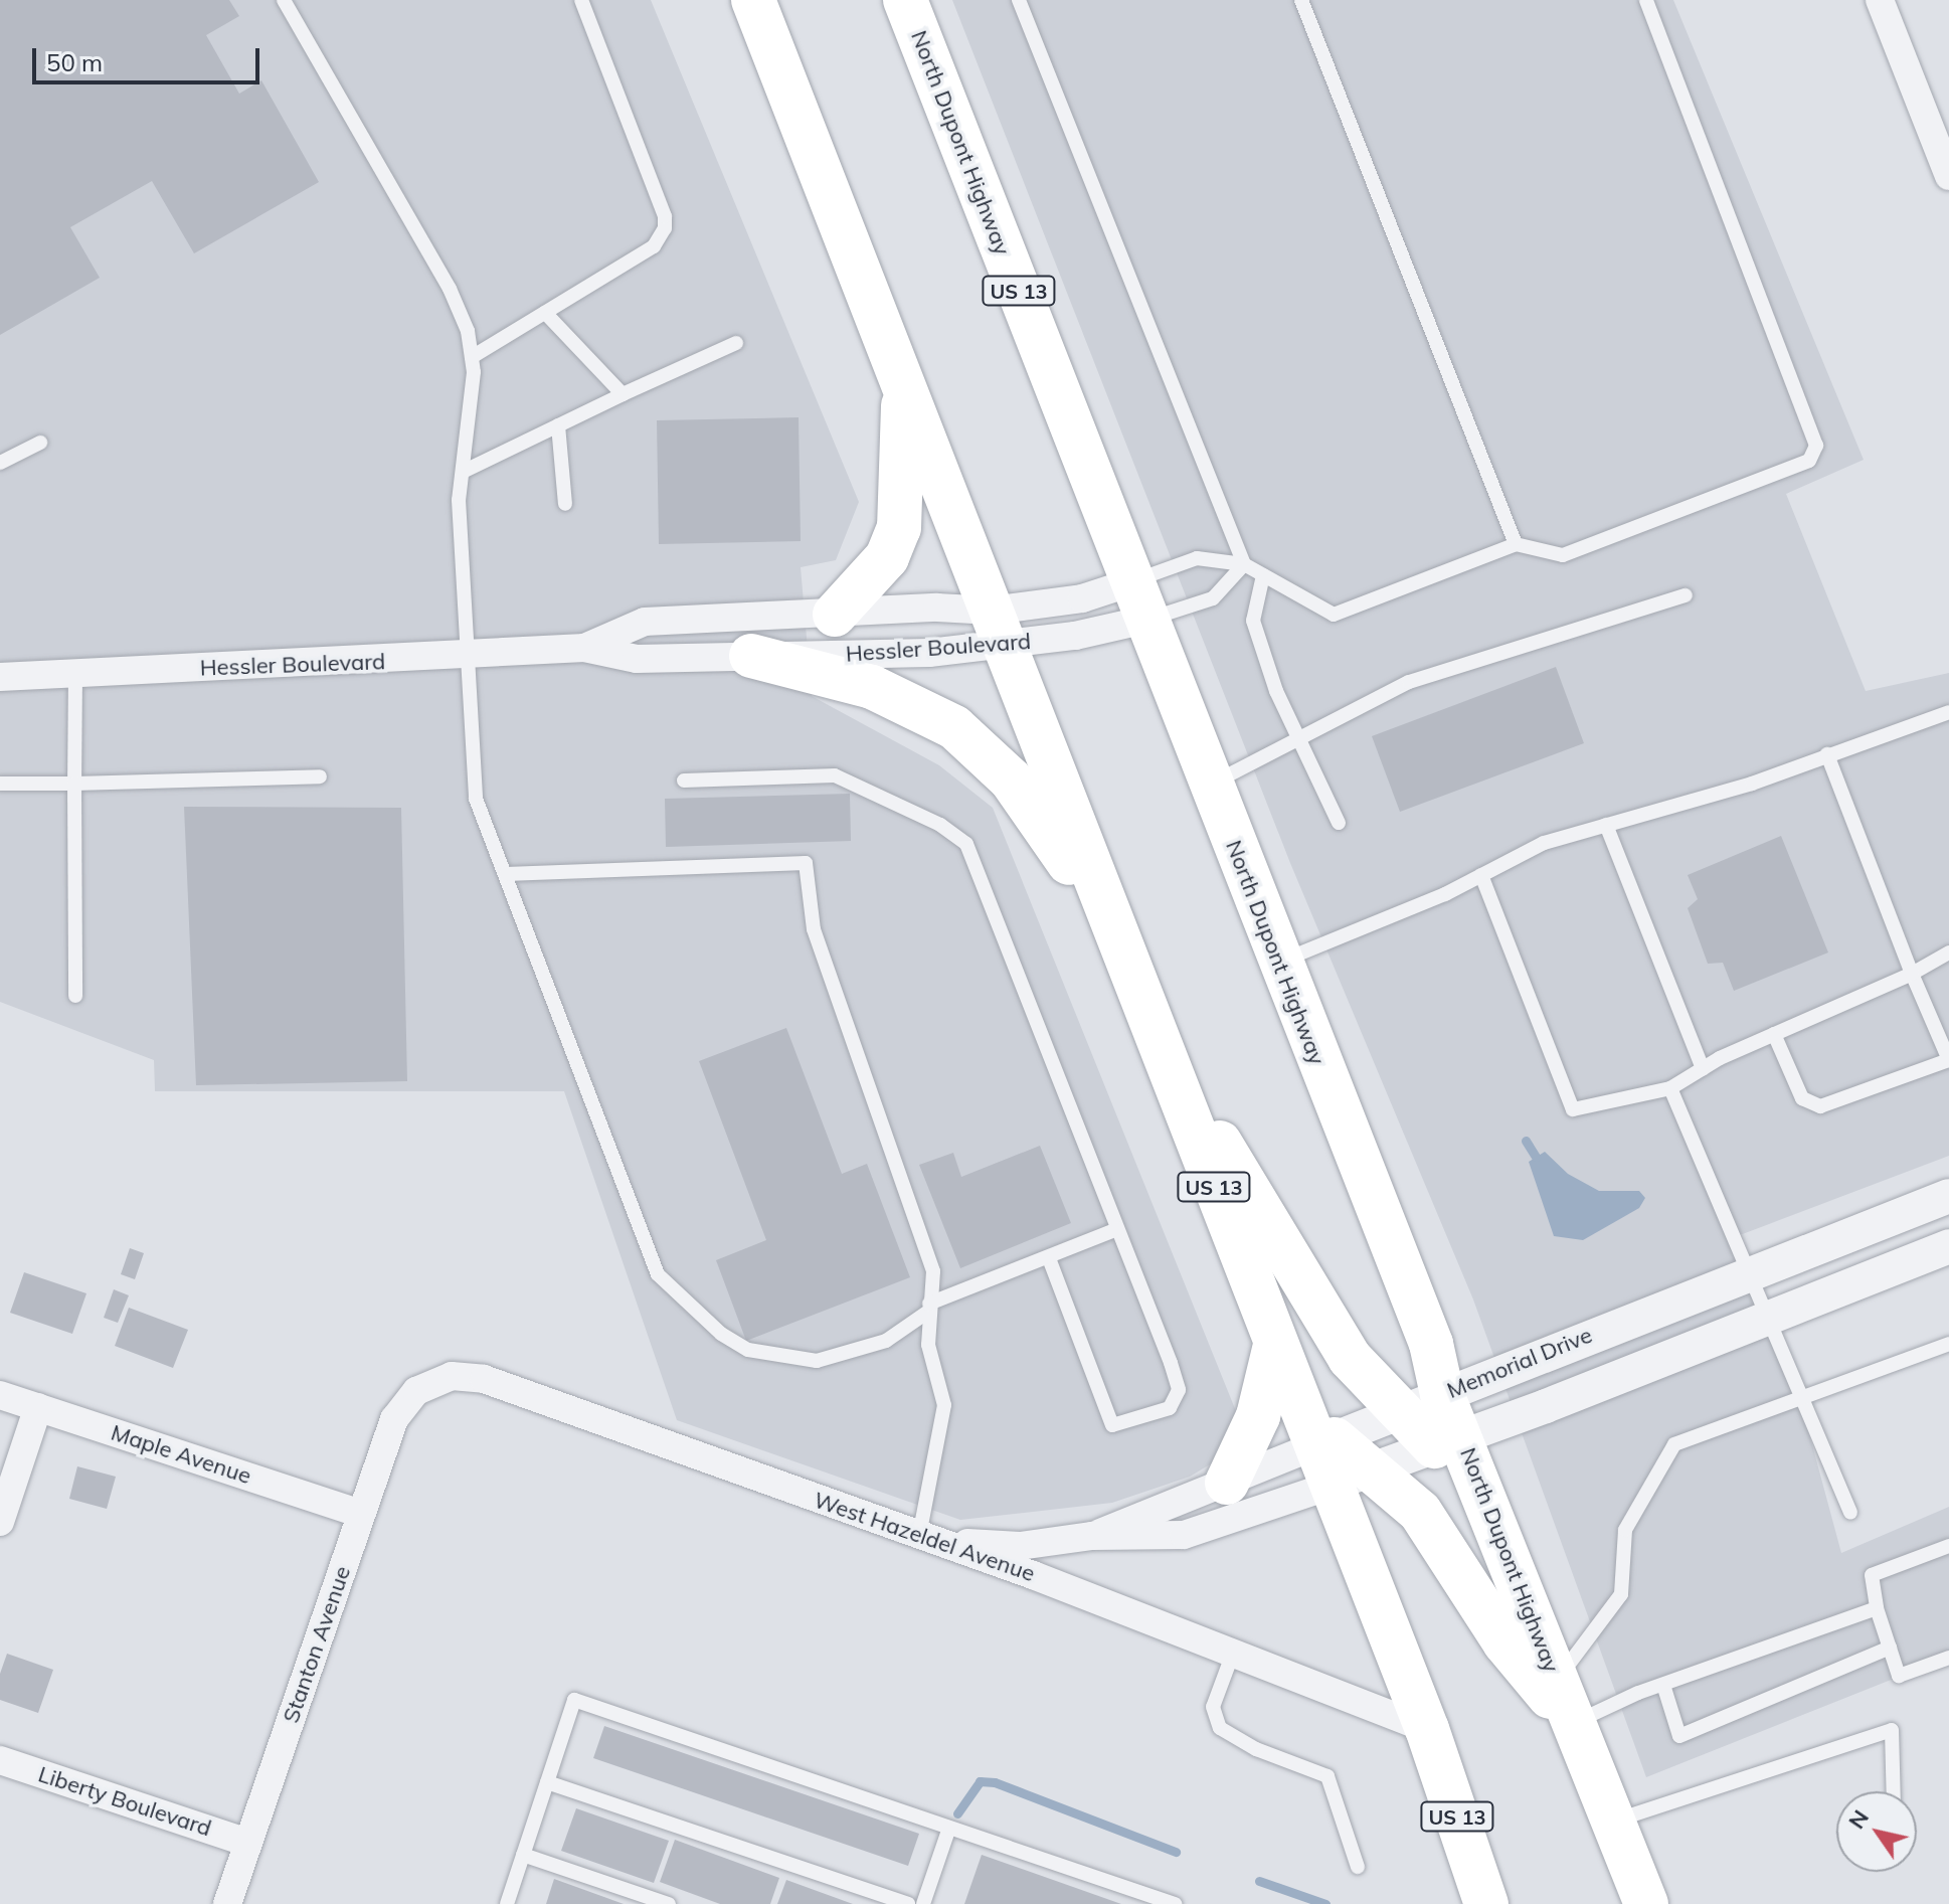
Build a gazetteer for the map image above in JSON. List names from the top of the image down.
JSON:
{
  "streets": {
    "highway": ["North Dupont Highway", "US 13"],
    "street": [
      "Hessler Boulevard",
      "Memorial Drive",
      "Maple Avenue",
      "West Hazeldel Avenue",
      "Stanton Avenue",
      "Liberty Boulevard"
    ]
  },
  "crossings": [
    ["North Dupont Highway", "Hessler Boulevard"],
    ["North Dupont Highway", "Memorial Drive"],
    ["US 13", "Hessler Boulevard"],
    ["US 13", "Memorial Drive"],
    ["US 13", "West Hazeldel Avenue"],
    ["Memorial Drive", "West Hazeldel Avenue"],
    ["Maple Avenue", "Stanton Avenue"],
    ["West Hazeldel Avenue", "Stanton Avenue"],
    ["Stanton Avenue", "Liberty Boulevard"]
  ],
  "scale_bar": "50 m",
  "north": "top left"
}
